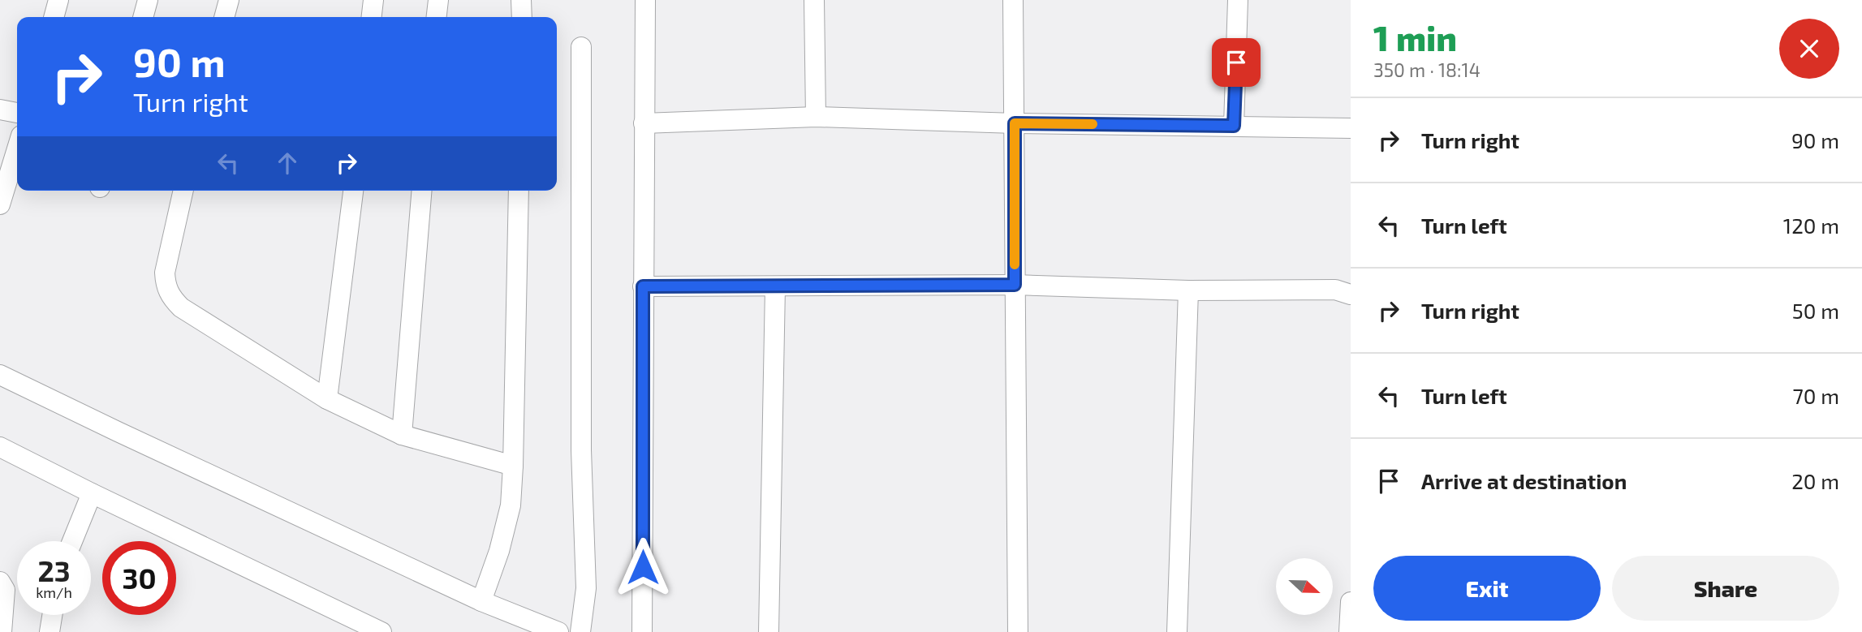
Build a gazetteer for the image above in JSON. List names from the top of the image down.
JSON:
{
  "north": "right",
  "page": {
    "heading": ["1 min", "350 m · 18:14"],
    "turn": ["90 m", "Turn right"],
    "list": [
      {
        "name": "Turn right",
        "value": "90 m"
      },
      {
        "name": "Turn left",
        "value": "120 m"
      },
      {
        "name": "Turn right",
        "value": "50 m"
      },
      {
        "name": "Turn left",
        "value": "70 m"
      },
      {
        "name": "Arrive at destination",
        "value": "20 m"
      }
    ],
    "speed": "23 km/h",
    "limit": "30",
    "buttons": ["Exit", "Share"]
  }
}
